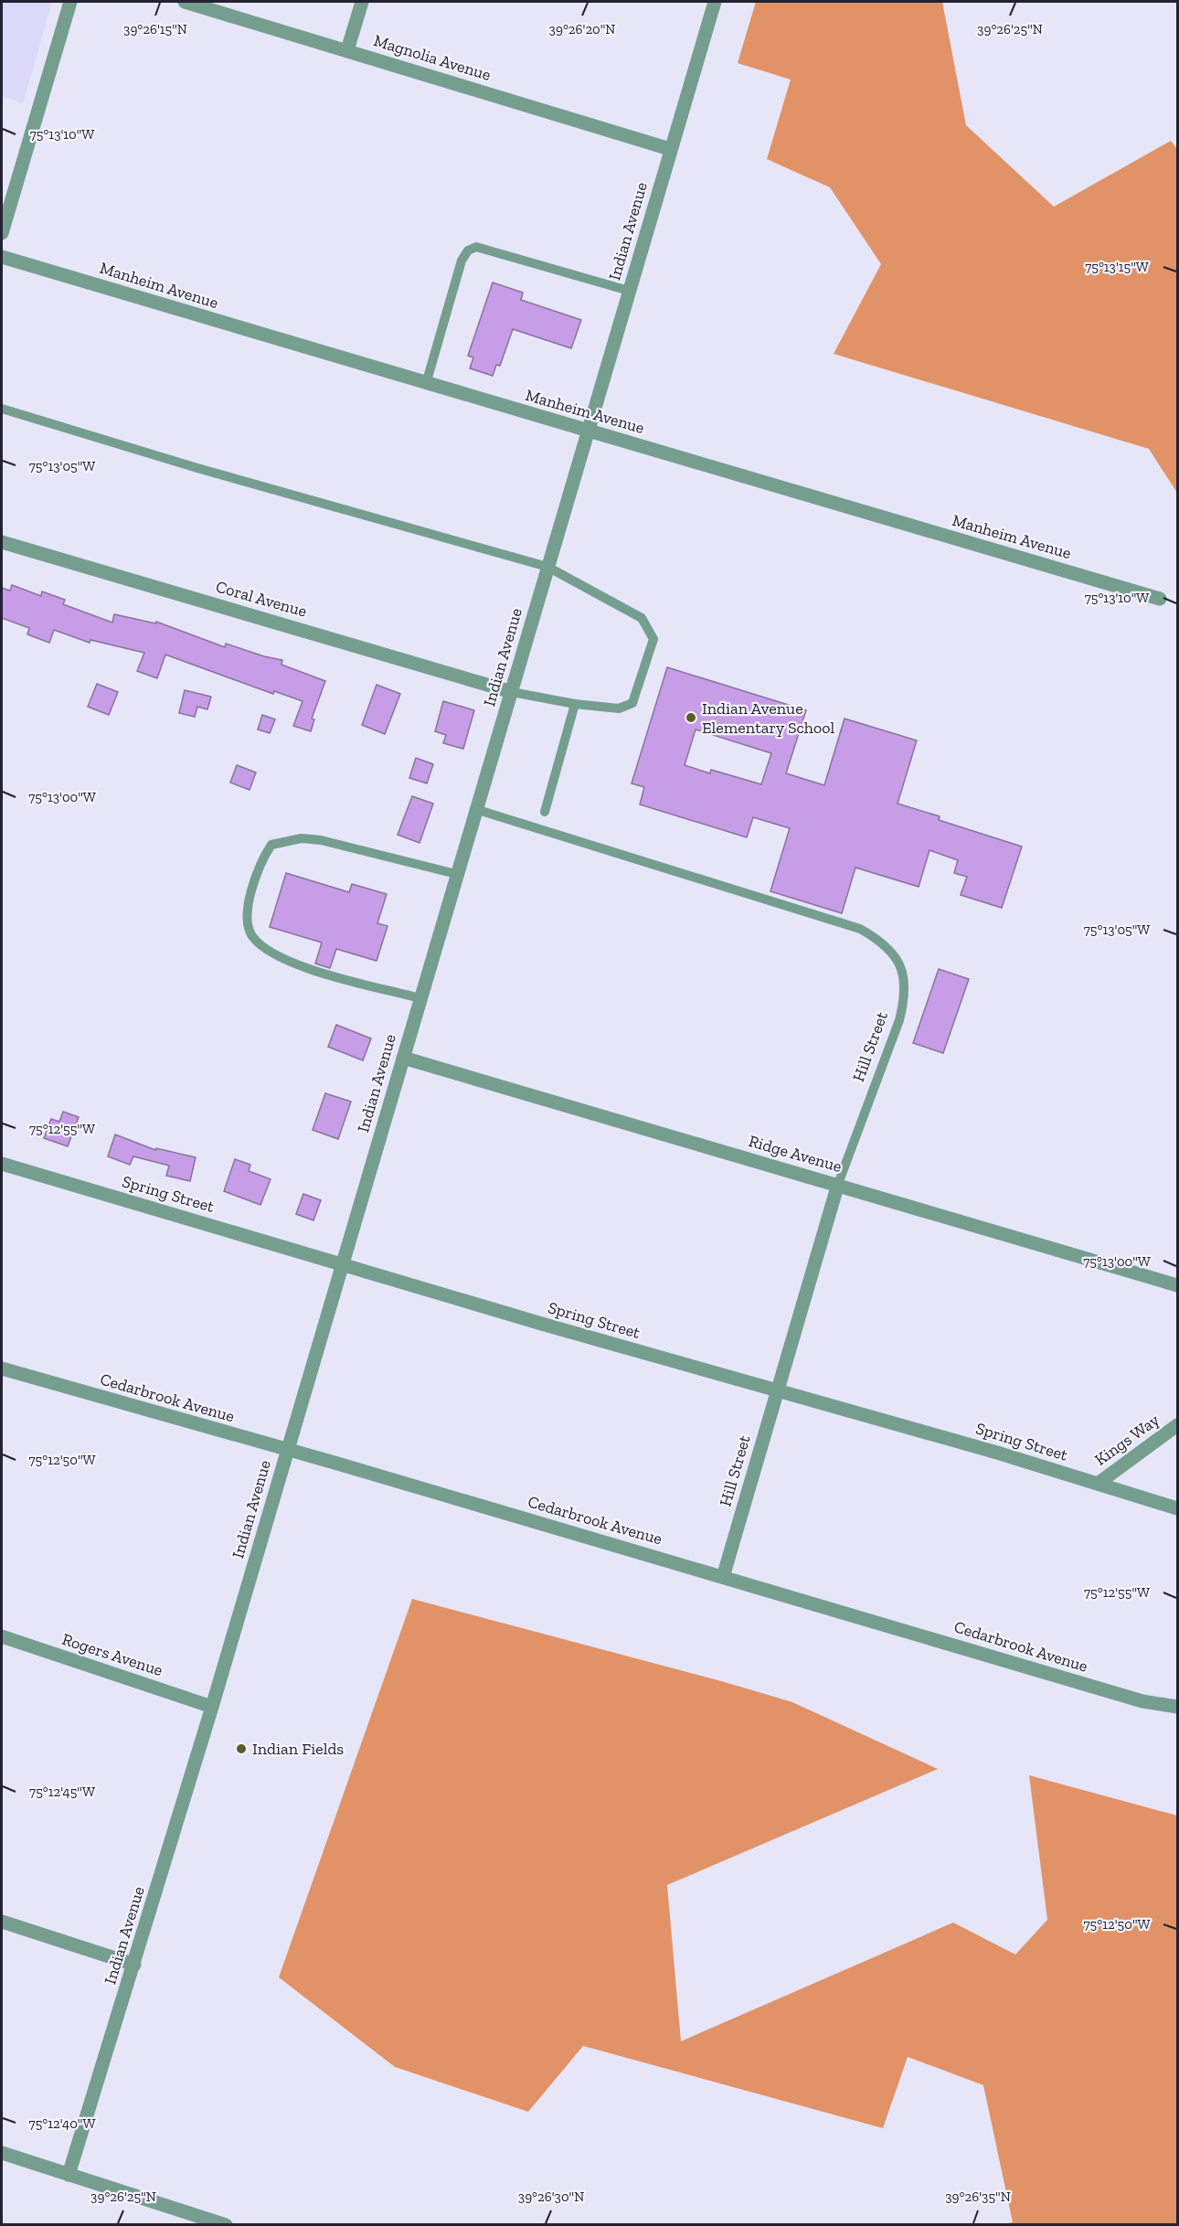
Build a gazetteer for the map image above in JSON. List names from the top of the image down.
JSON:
{
  "streets": {
    "street": [
      "Magnolia Avenue",
      "Indian Avenue",
      "Manheim Avenue",
      "Coral Avenue",
      "Hill Street",
      "Ridge Avenue",
      "Spring Street",
      "Cedarbrook Avenue",
      "Kings Way",
      "Rogers Avenue"
    ]
  },
  "crossings": [
    ["Magnolia Avenue", "Indian Avenue"],
    ["Indian Avenue", "Manheim Avenue"],
    ["Indian Avenue", "Coral Avenue"],
    ["Indian Avenue", "Hill Street"],
    ["Indian Avenue", "Ridge Avenue"],
    ["Indian Avenue", "Spring Street"],
    ["Indian Avenue", "Cedarbrook Avenue"],
    ["Indian Avenue", "Rogers Avenue"],
    ["Hill Street", "Ridge Avenue"],
    ["Hill Street", "Spring Street"],
    ["Hill Street", "Cedarbrook Avenue"],
    ["Spring Street", "Kings Way"]
  ],
  "places": ["Indian Avenue Elementary School", "Indian Fields"],
  "coordinates": [
    "39°26'15\"N",
    "39°26'20\"N",
    "39°26'25\"N",
    "75°13'10\"W",
    "75°13'15\"W",
    "75°13'05\"W",
    "75°13'00\"W",
    "75°12'55\"W",
    "75°12'50\"W",
    "75°12'45\"W",
    "75°12'40\"W",
    "39°26'30\"N",
    "39°26'35\"N"
  ]
}
